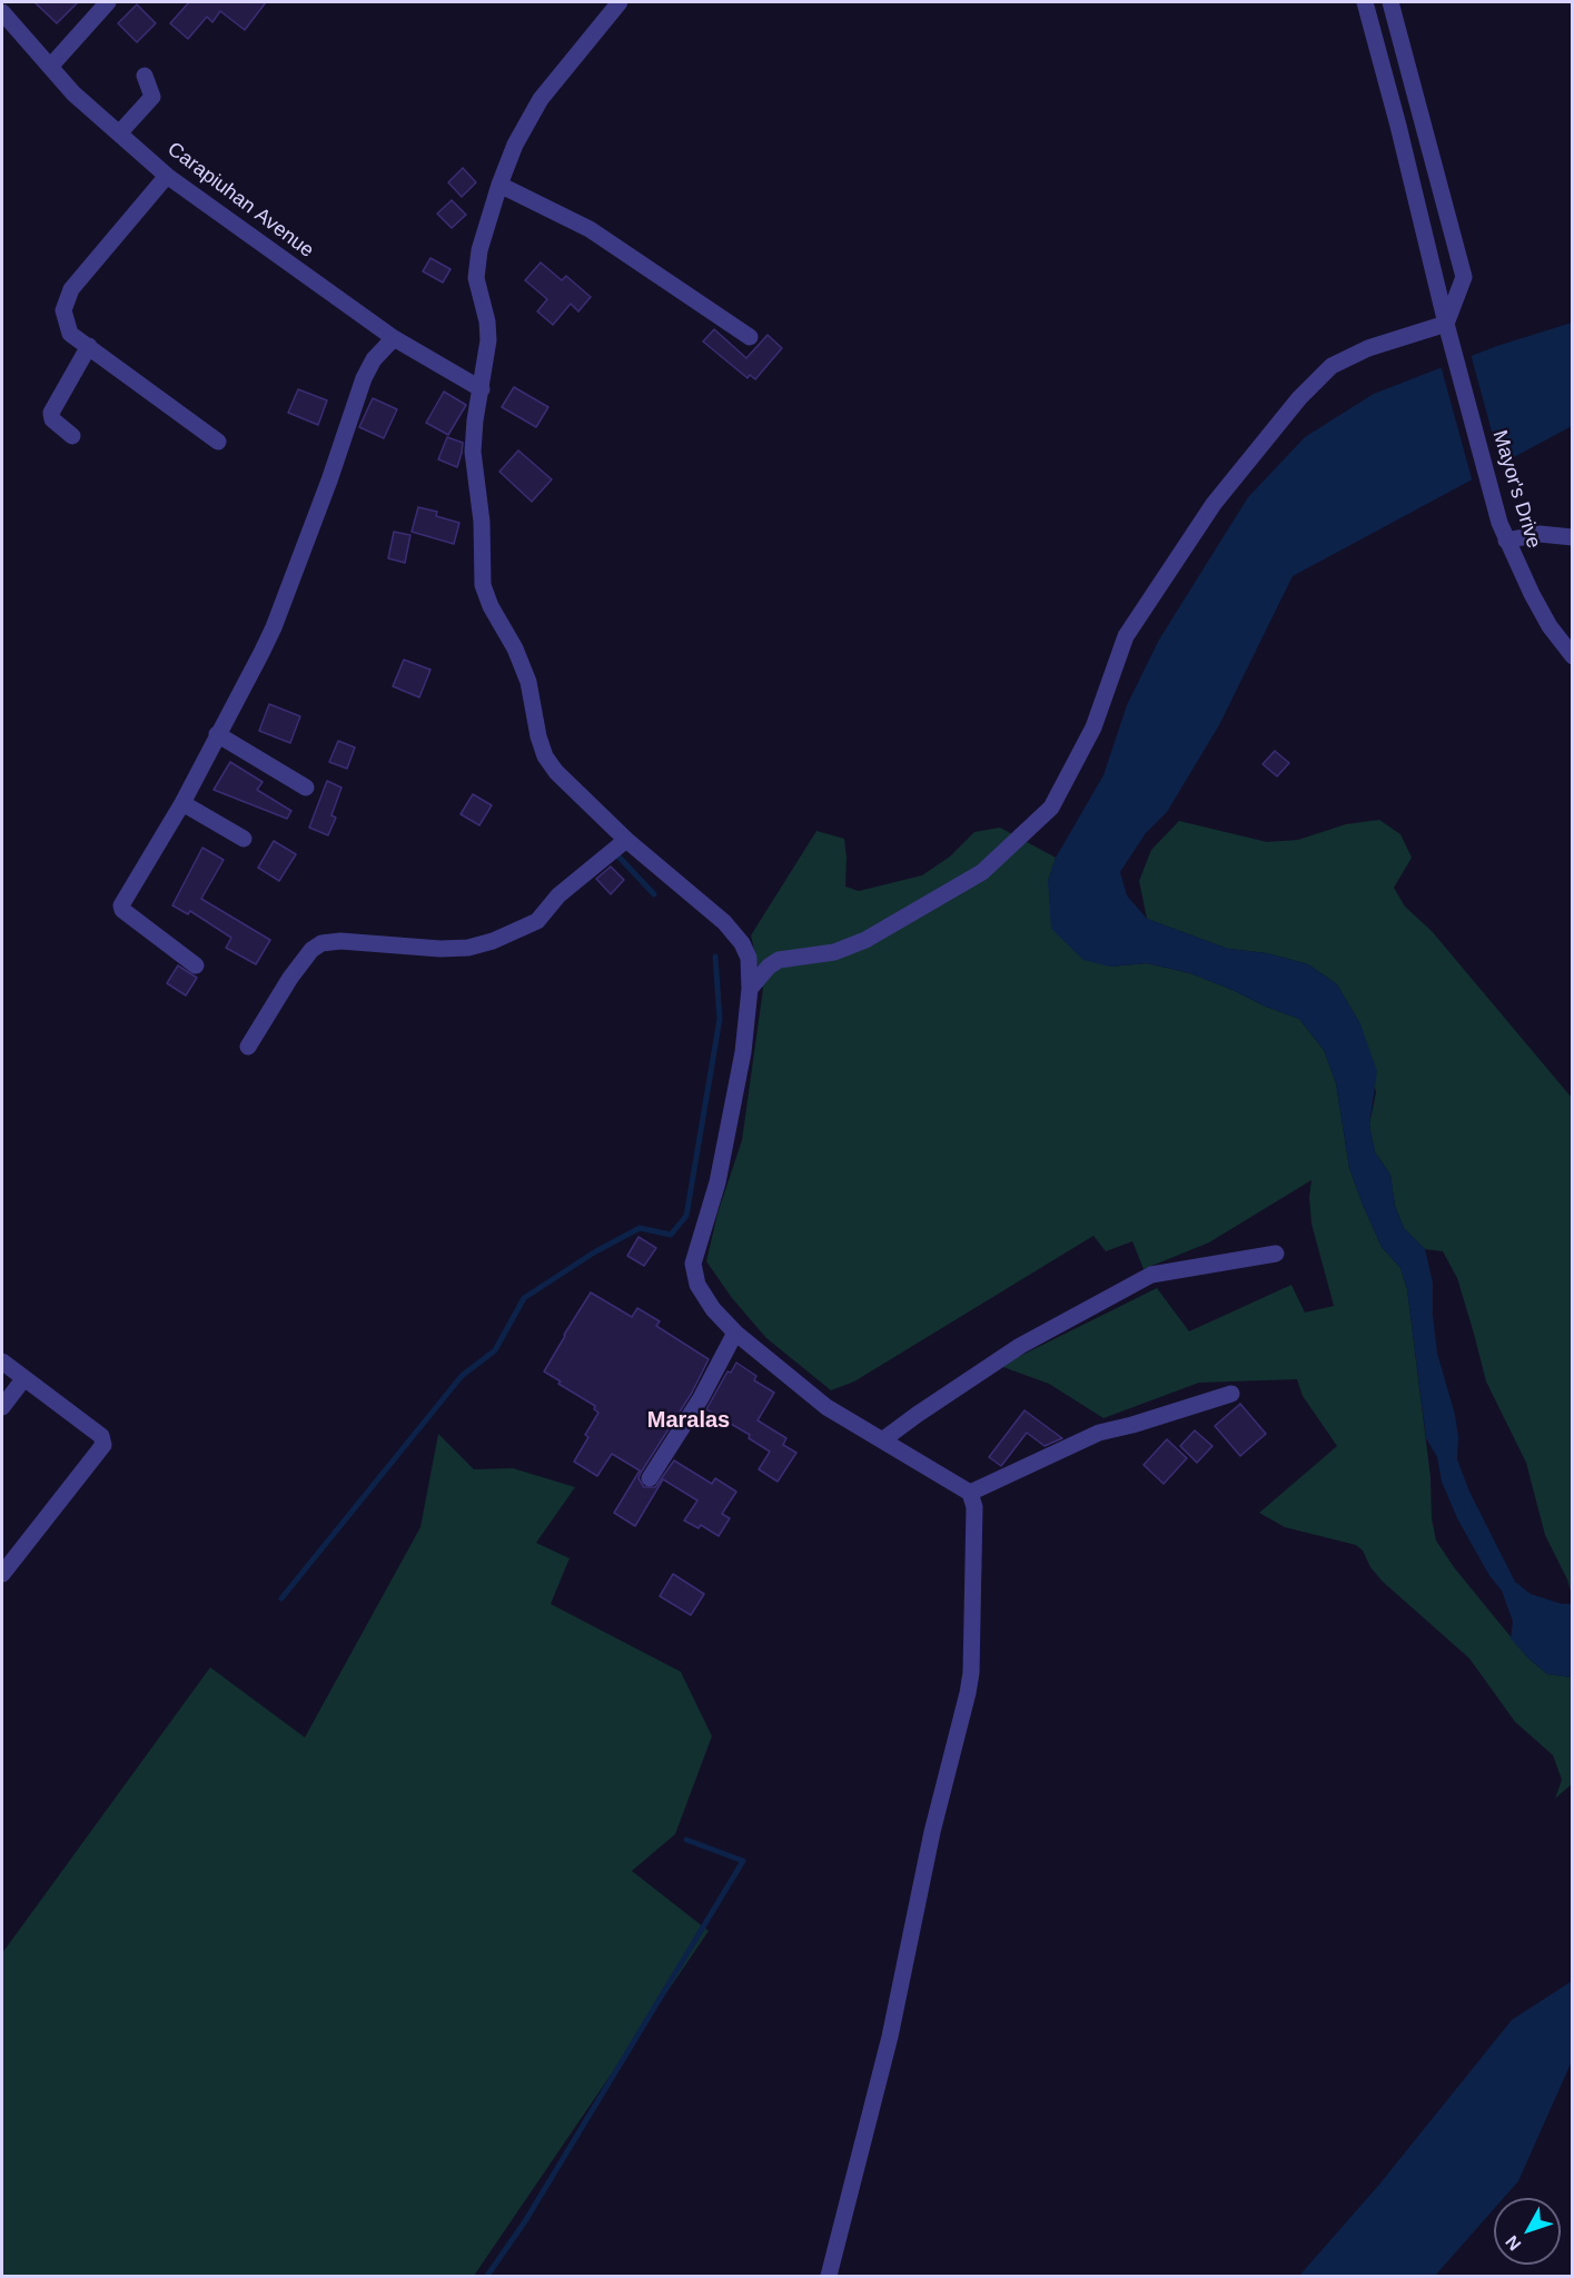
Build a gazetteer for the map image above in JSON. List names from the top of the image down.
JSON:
{
  "streets": {
    "street": ["Carapiuhan Avenue", "Mayor's Drive"]
  },
  "districts": ["Maralas"],
  "north": "bottom left"
}
